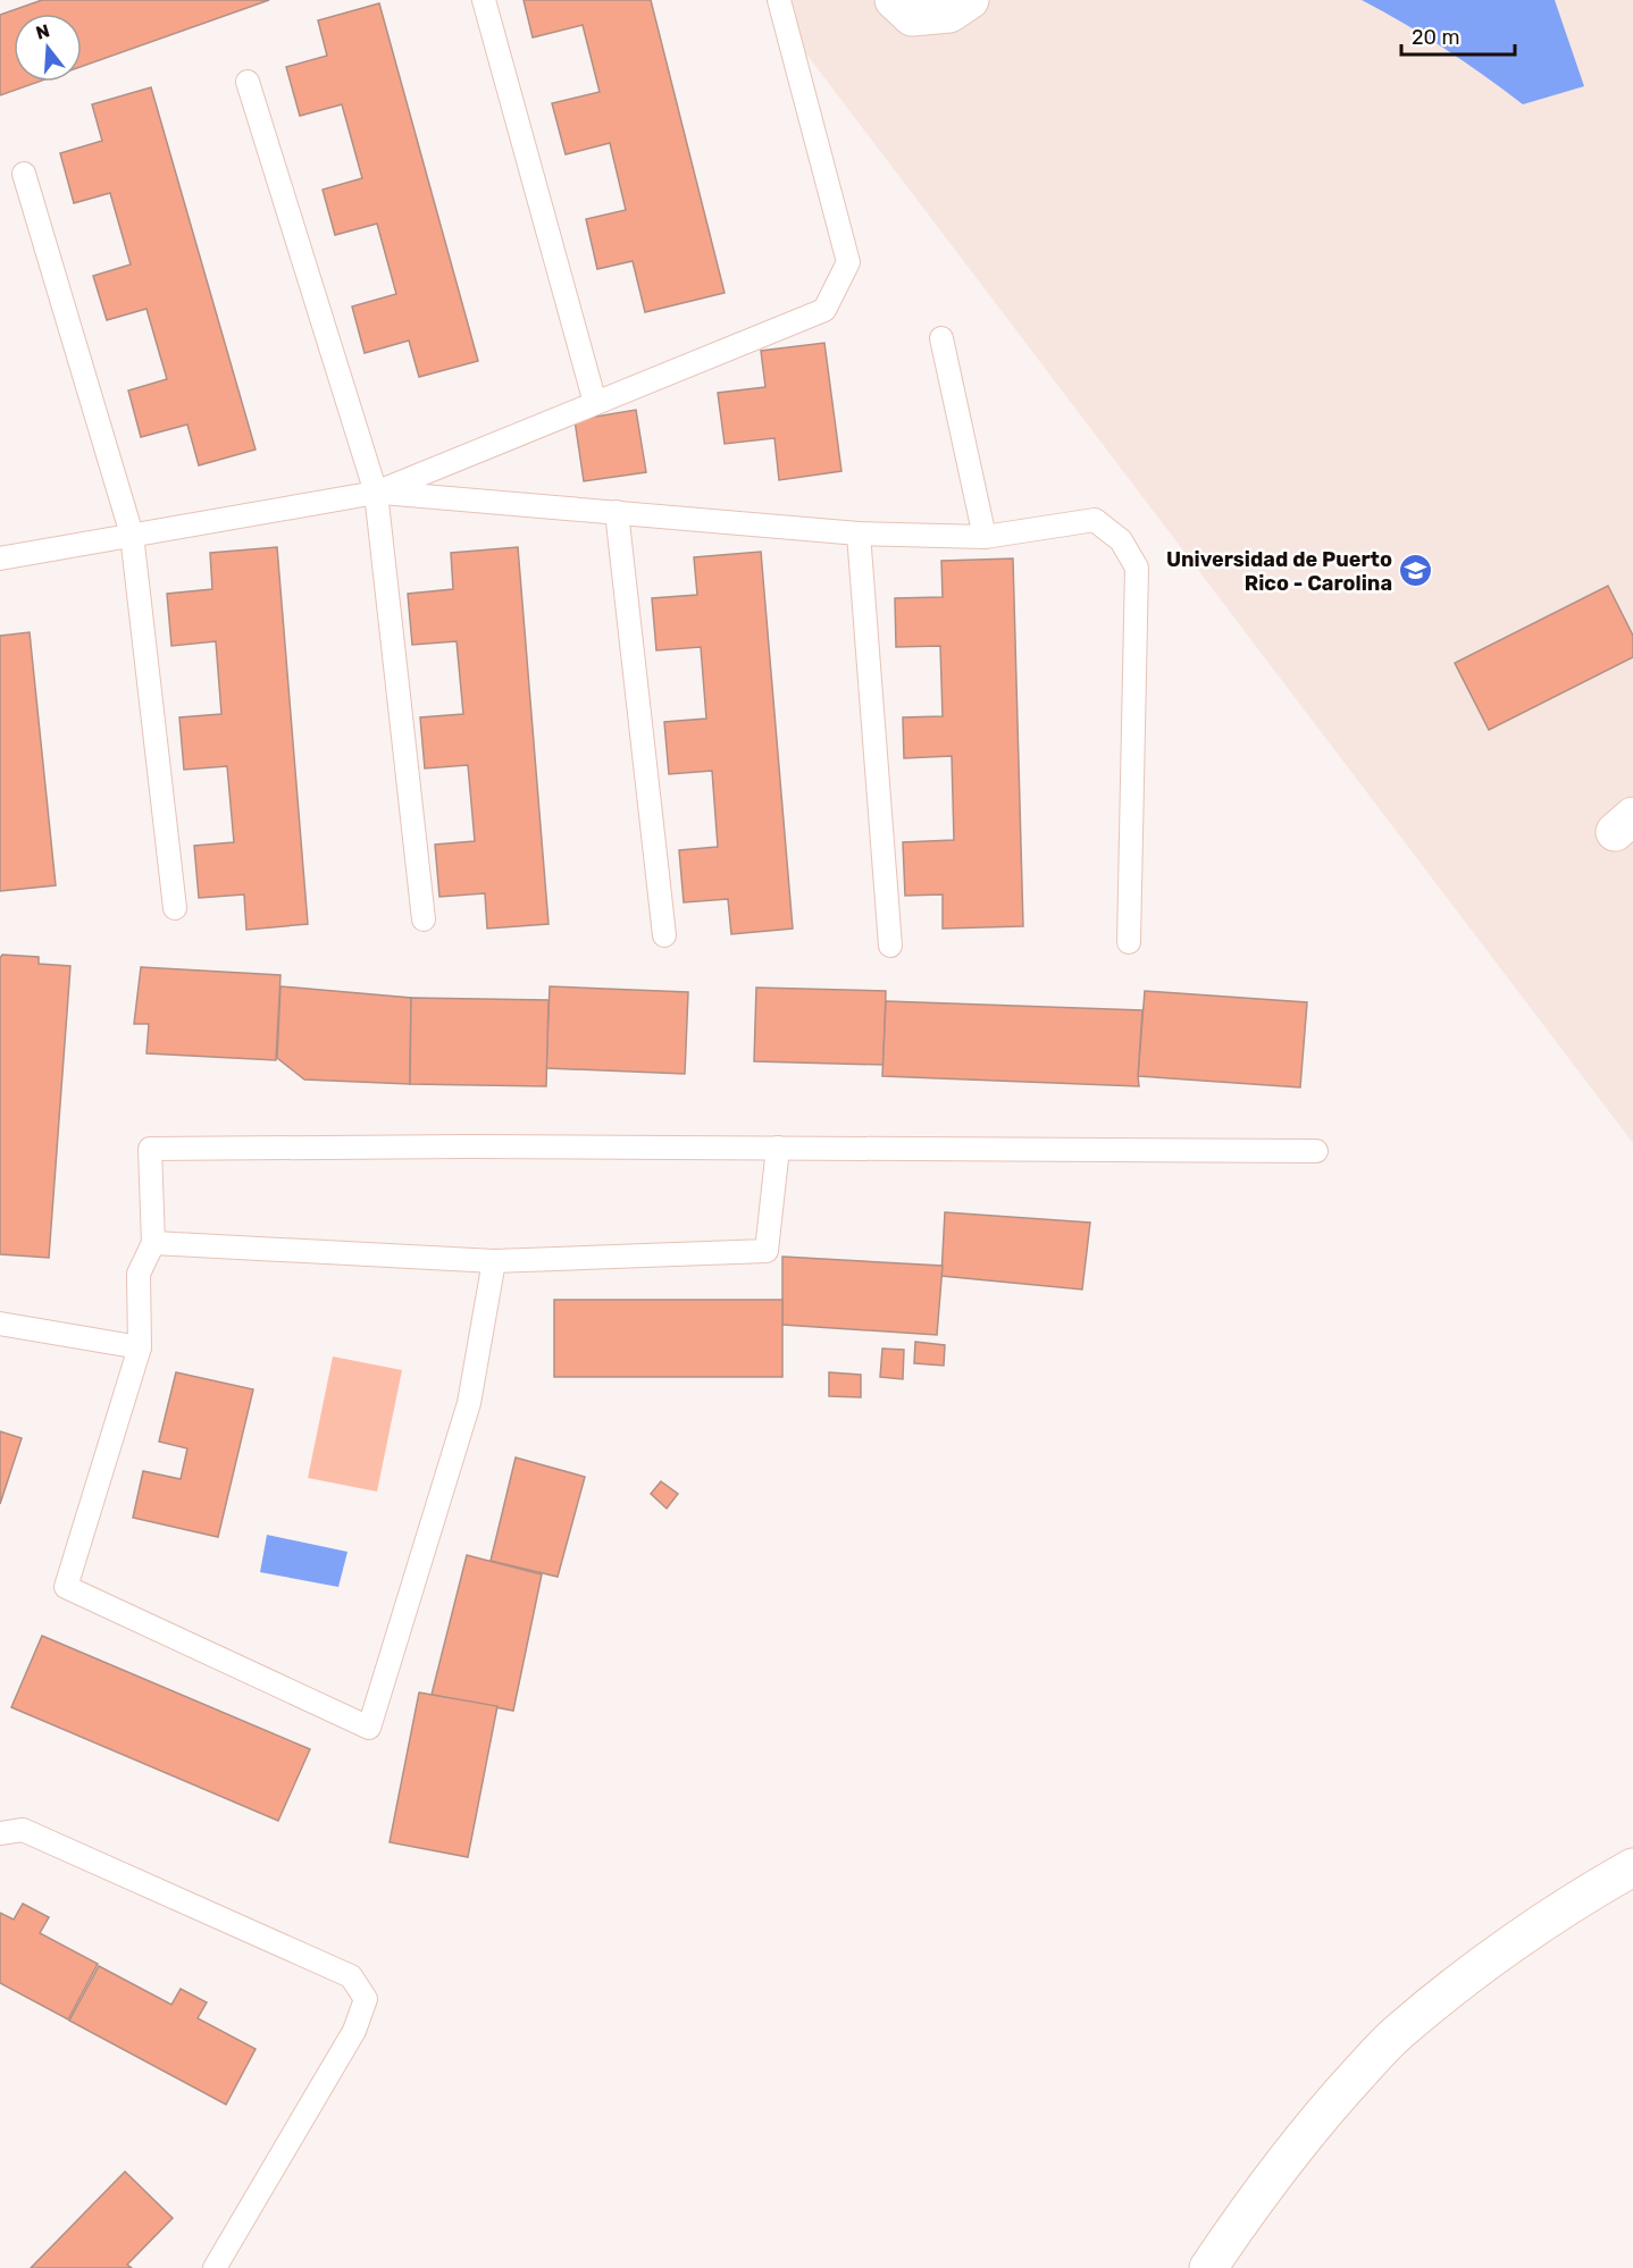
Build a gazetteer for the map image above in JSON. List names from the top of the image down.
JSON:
{
  "places": {
    "school or university": ["Universidad de Puerto Rico - Carolina"]
  },
  "scale_bar": "20 m",
  "north": "top"
}
